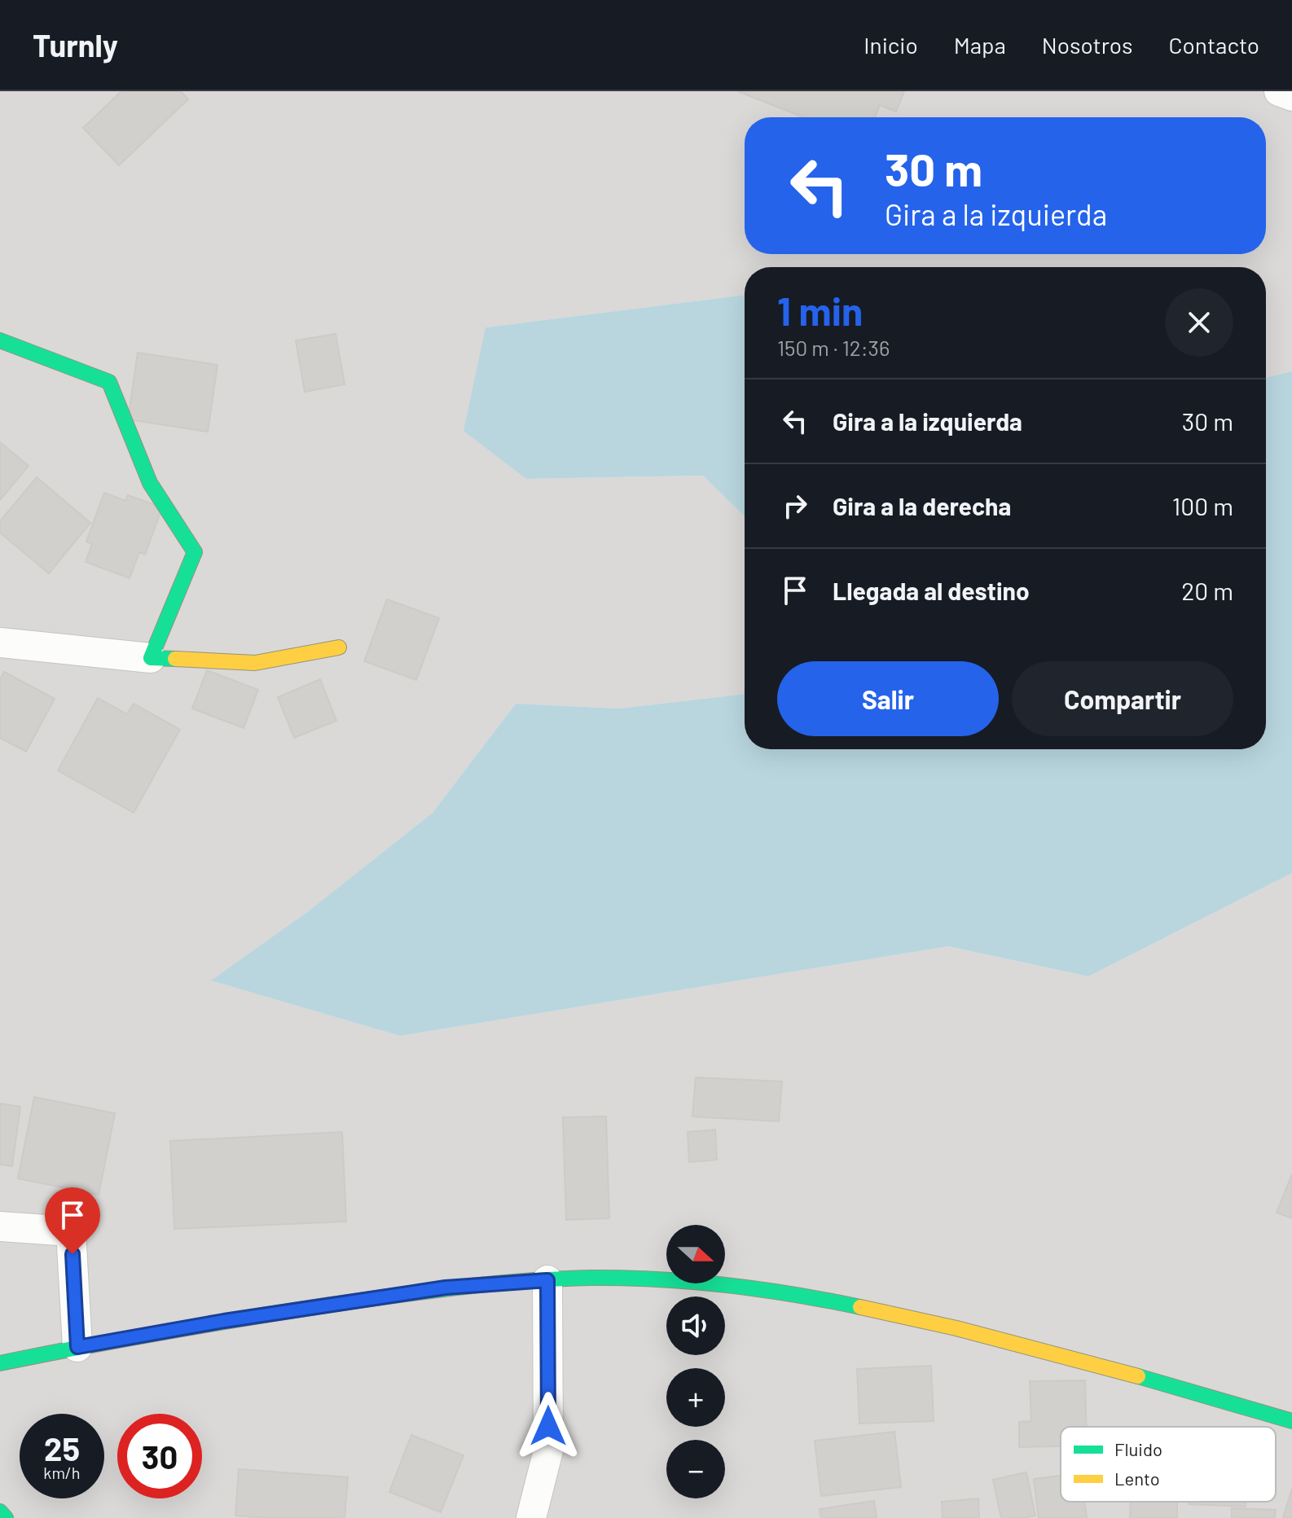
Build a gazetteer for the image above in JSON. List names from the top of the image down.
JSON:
{
  "legend": ["Fluido", "Lento"],
  "north": "right",
  "page": {
    "header": "Turnly",
    "nav": [
      "Inicio",
      "Mapa",
      "Nosotros",
      "Contacto"
    ],
    "turn": ["30 m", "Gira a la izquierda"],
    "heading": ["1 min", "150 m · 12:36"],
    "list": [
      {
        "name": "Gira a la izquierda",
        "value": "30 m"
      },
      {
        "name": "Gira a la derecha",
        "value": "100 m"
      },
      {
        "name": "Llegada al destino",
        "value": "20 m"
      }
    ],
    "buttons": ["Salir", "Compartir"],
    "map_buttons": ["+", "−"],
    "speed": "25 km/h",
    "limit": "30"
  }
}
